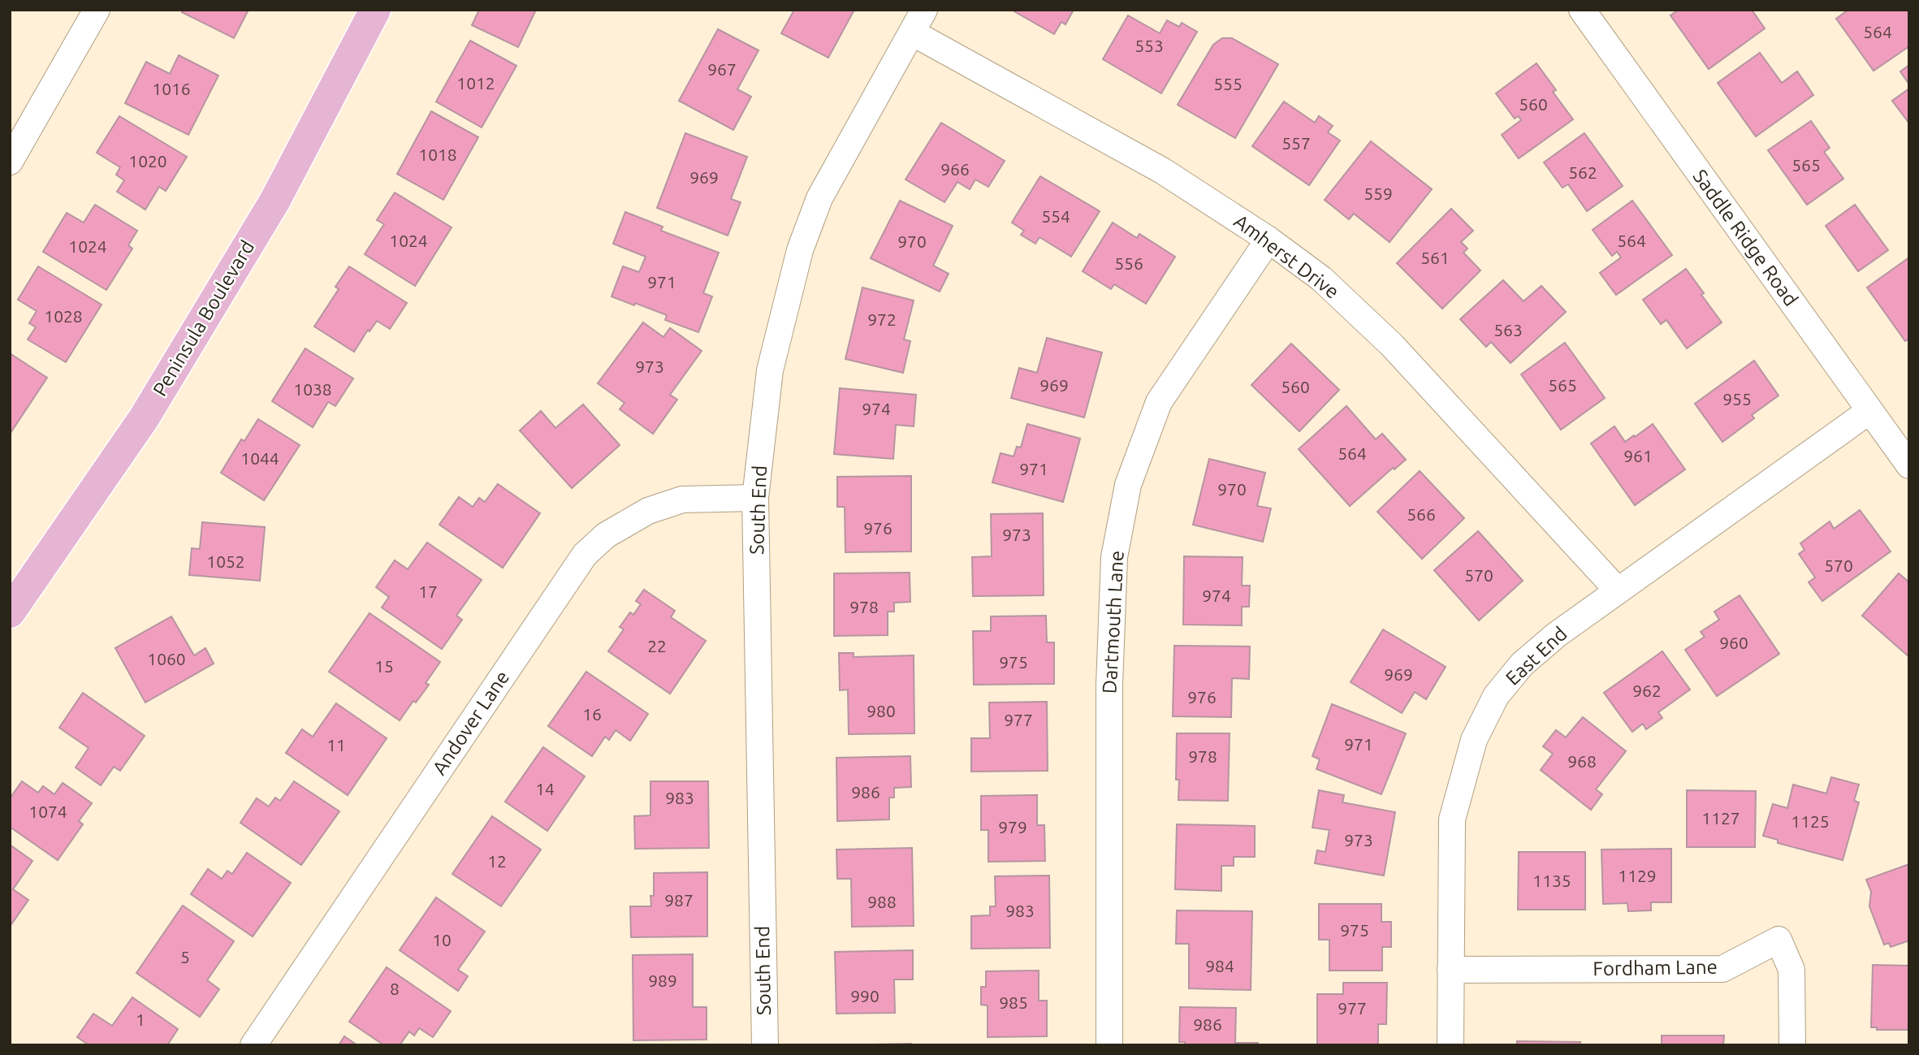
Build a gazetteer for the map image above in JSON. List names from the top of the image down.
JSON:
{
  "streets": {
    "main road": ["Peninsula Boulevard"],
    "street": [
      "Saddle Ridge Road",
      "Amherst Drive",
      "South End",
      "Dartmouth Lane",
      "East End",
      "Andover Lane",
      "Fordham Lane"
    ]
  },
  "crossings": [
    ["Saddle Ridge Road", "East End"],
    ["Amherst Drive", "South End"],
    ["Amherst Drive", "Dartmouth Lane"],
    ["Amherst Drive", "East End"],
    ["South End", "Andover Lane"],
    ["East End", "Fordham Lane"]
  ],
  "house_numbers": [
    "564",
    "553",
    "967",
    "1012",
    "555",
    "1016",
    "560",
    "557",
    "1018",
    "1020",
    "565",
    "966",
    "562",
    "969",
    "559",
    "554",
    "1024",
    "564",
    "970",
    "1024",
    "561",
    "556",
    "971",
    "1028",
    "972",
    "563",
    "973",
    "969",
    "565",
    "560",
    "1038",
    "955",
    "974",
    "564",
    "961",
    "1044",
    "971",
    "970",
    "566",
    "976",
    "973",
    "1052",
    "570",
    "570",
    "17",
    "974",
    "978",
    "960",
    "22",
    "1060",
    "975",
    "15",
    "969",
    "962",
    "976",
    "980",
    "16",
    "977",
    "971",
    "11",
    "978",
    "968",
    "14",
    "986",
    "983",
    "1074",
    "1127",
    "1125",
    "979",
    "973",
    "12",
    "1129",
    "1135",
    "987",
    "988",
    "983",
    "975",
    "10",
    "5",
    "984",
    "989",
    "8",
    "990",
    "985",
    "977",
    "1",
    "986"
  ]
}
